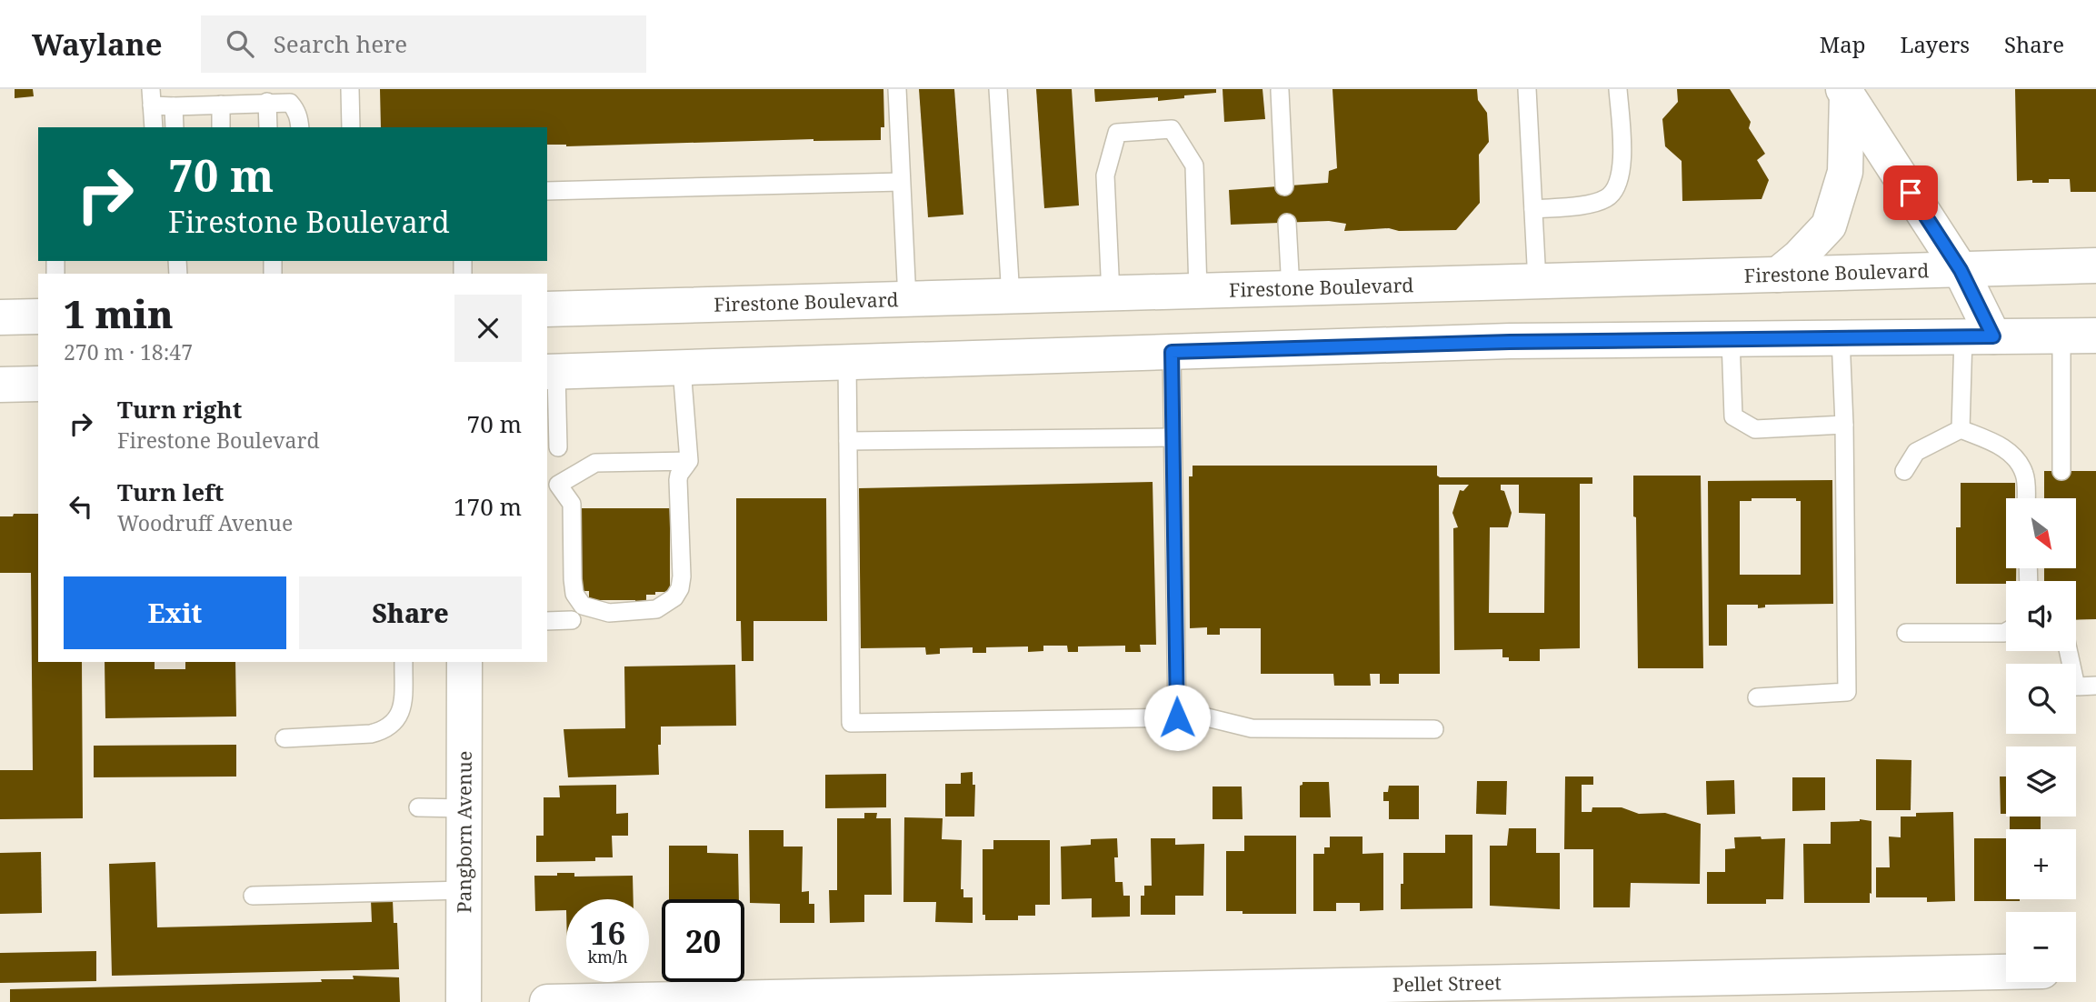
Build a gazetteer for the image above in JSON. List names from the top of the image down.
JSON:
{
  "streets": {
    "main road": ["Firestone Boulevard", "Pangborn Avenue", "Pellet Street"]
  },
  "north": "bottom right",
  "page": {
    "header": "Waylane",
    "search": "Search here",
    "nav": ["Map", "Layers", "Share"],
    "turn": ["70 m", "Firestone Boulevard"],
    "heading": ["1 min", "270 m · 18:47"],
    "list": [
      {
        "name": "Turn right",
        "note": "Firestone Boulevard",
        "value": "70 m"
      },
      {
        "name": "Turn left",
        "note": "Woodruff Avenue",
        "value": "170 m"
      }
    ],
    "map_buttons": ["+", "−"],
    "buttons": ["Exit", "Share"],
    "speed": "16 km/h",
    "limit": "20"
  }
}
